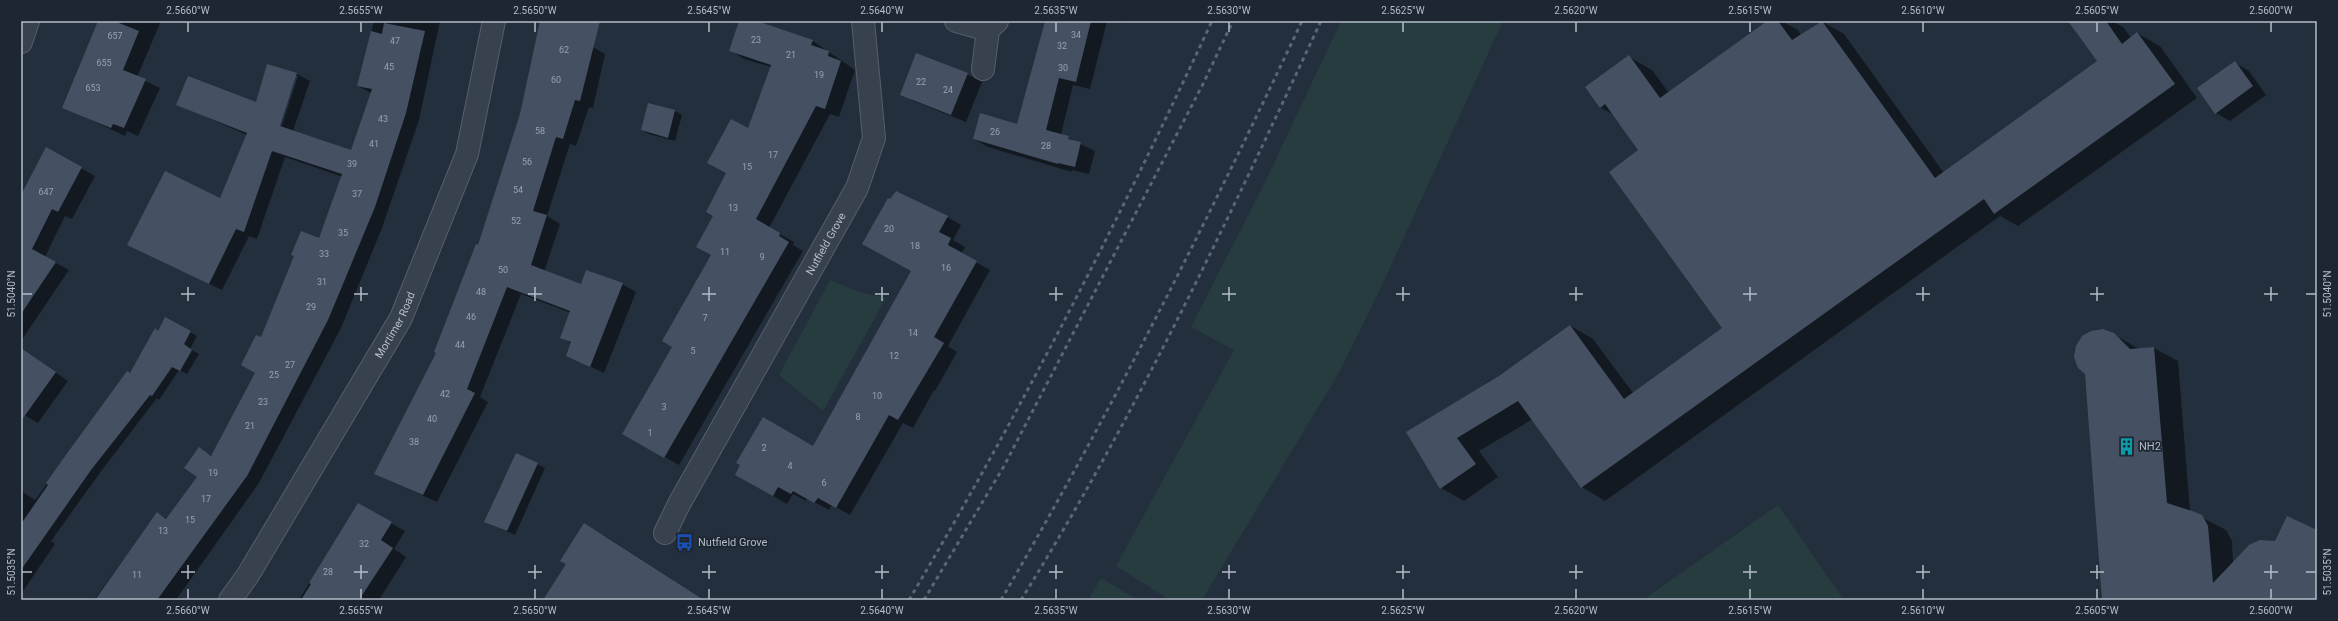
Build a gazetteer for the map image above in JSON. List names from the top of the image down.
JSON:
{
  "streets": {
    "street": ["Nutfield Grove", "Mortimer Road"]
  },
  "places": {
    "building": ["NH2"],
    "bus stop": ["Nutfield Grove"]
  },
  "house_numbers": [
    "34",
    "657",
    "23",
    "47",
    "32",
    "62",
    "21",
    "655",
    "45",
    "30",
    "19",
    "60",
    "22",
    "653",
    "24",
    "43",
    "58",
    "26",
    "41",
    "28",
    "17",
    "56",
    "39",
    "15",
    "54",
    "647",
    "37",
    "13",
    "52",
    "20",
    "35",
    "18",
    "11",
    "33",
    "9",
    "16",
    "50",
    "31",
    "48",
    "29",
    "46",
    "7",
    "14",
    "44",
    "5",
    "12",
    "27",
    "25",
    "42",
    "10",
    "23",
    "3",
    "8",
    "40",
    "21",
    "1",
    "38",
    "2",
    "4",
    "19",
    "6",
    "17",
    "15",
    "13",
    "32",
    "28",
    "11"
  ],
  "coordinates": [
    "2.5660°W",
    "2.5655°W",
    "2.5650°W",
    "2.5645°W",
    "2.5640°W",
    "2.5635°W",
    "2.5630°W",
    "2.5625°W",
    "2.5620°W",
    "2.5615°W",
    "2.5610°W",
    "2.5605°W",
    "2.5600°W",
    "51.5040°N",
    "51.5035°N"
  ]
}
